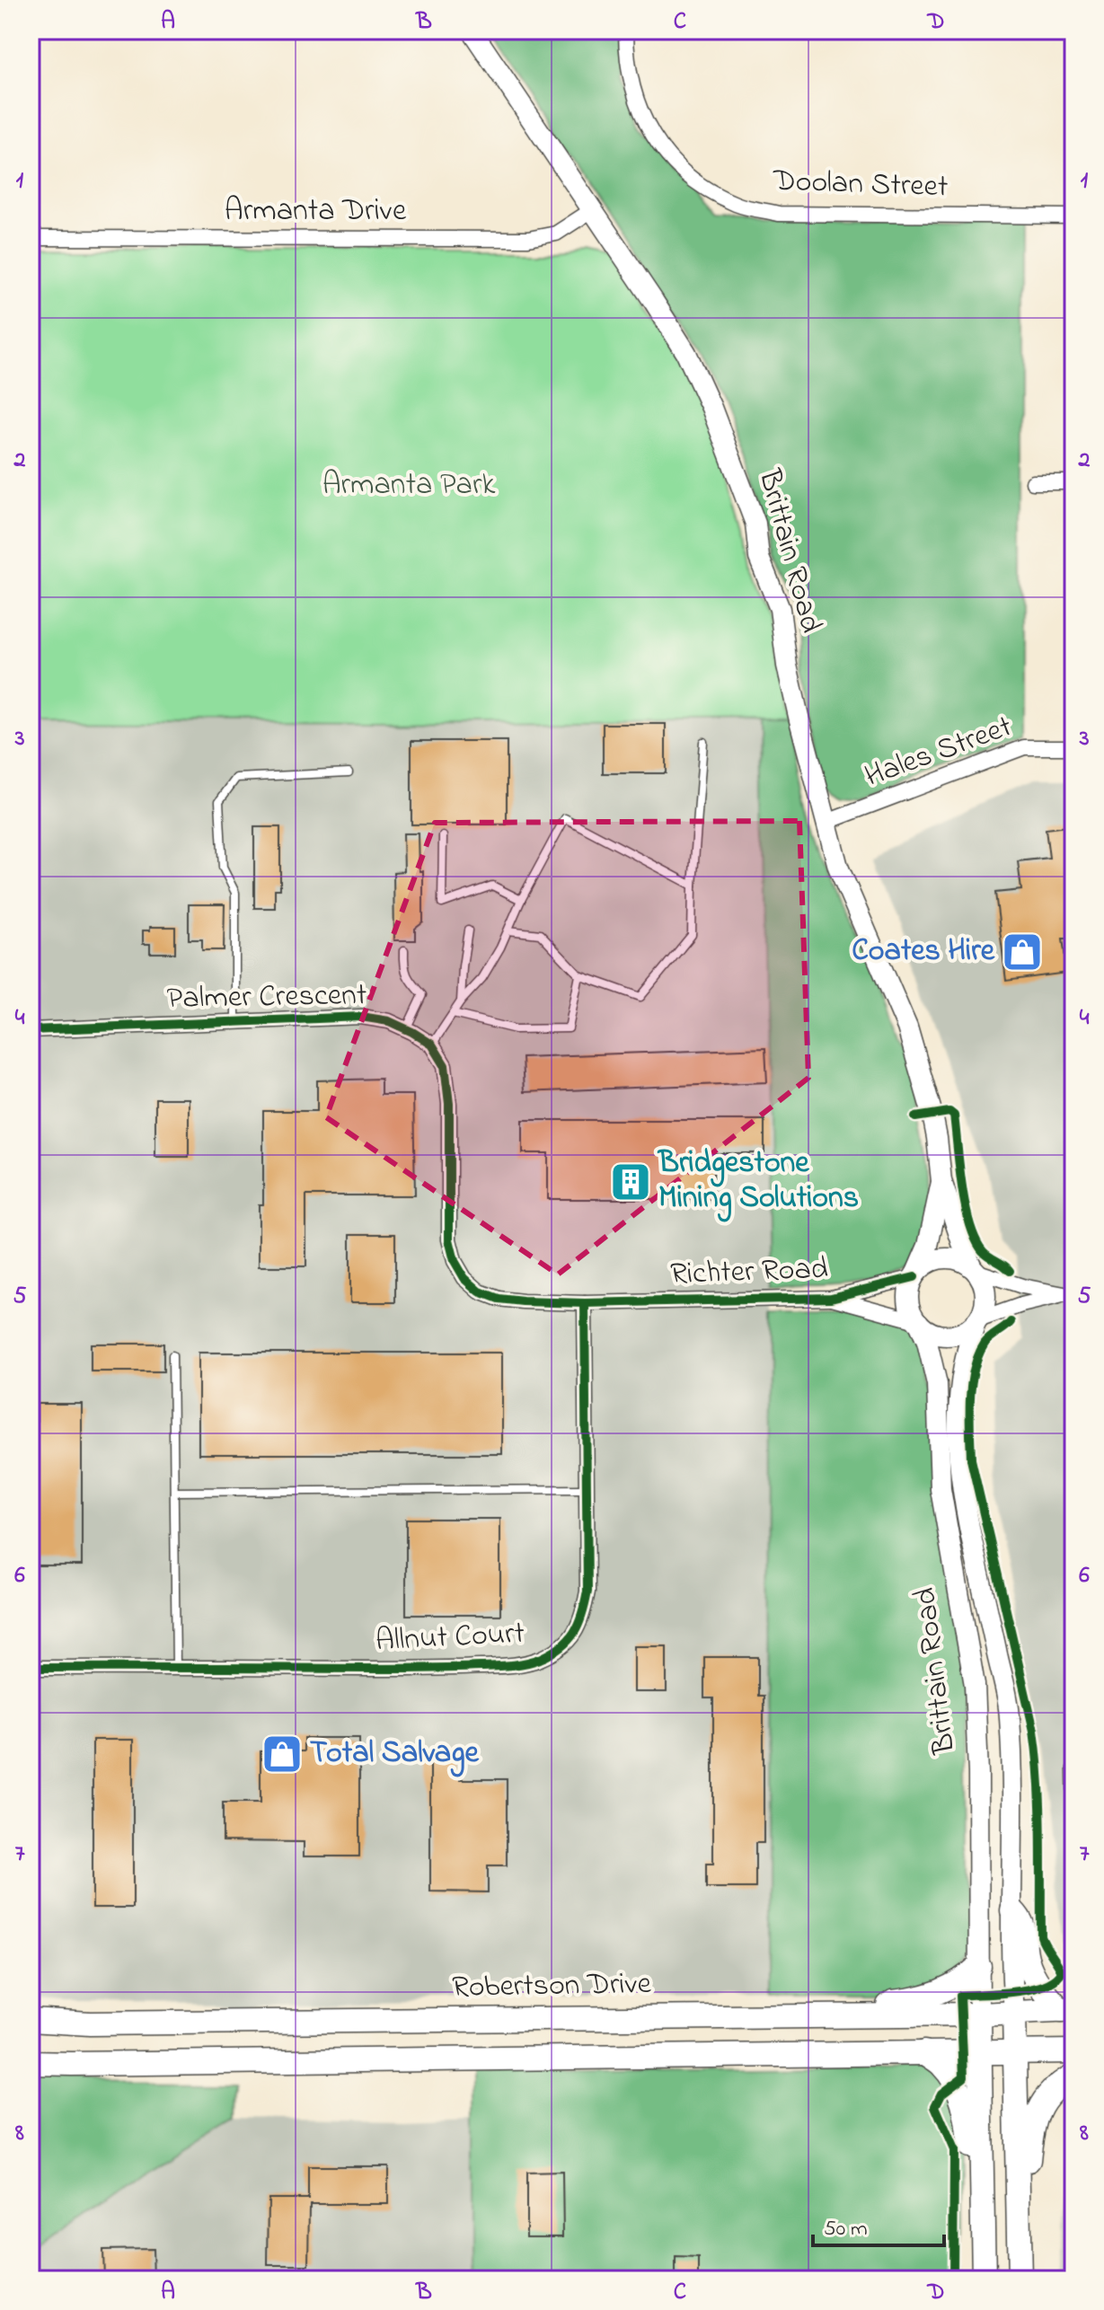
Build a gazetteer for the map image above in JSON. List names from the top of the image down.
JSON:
{
  "streets": {
    "highway": ["Robertson Drive"],
    "main road": ["Brittain Road"],
    "street": [
      "Doolan Street",
      "Armanta Drive",
      "Hales Street",
      "Palmer Crescent",
      "Richter Road",
      "Allnut Court"
    ]
  },
  "crossings": [
    ["Armanta Drive", "Brittain Road"],
    ["Brittain Road", "Hales Street"],
    ["Brittain Road", "Richter Road"],
    ["Brittain Road", "Robertson Drive"],
    ["Richter Road", "Allnut Court"]
  ],
  "parks": ["Armanta Park"],
  "places": {
    "shop": ["Coates Hire", "Total Salvage"],
    "building": ["Bridgestone Mining Solutions"]
  },
  "scale_bar": "50 m",
  "grid": {
    "columns": [
      "A",
      "B",
      "C",
      "D"
    ],
    "rows": [
      "1",
      "2",
      "3",
      "4",
      "5",
      "6",
      "7",
      "8"
    ]
  }
}
